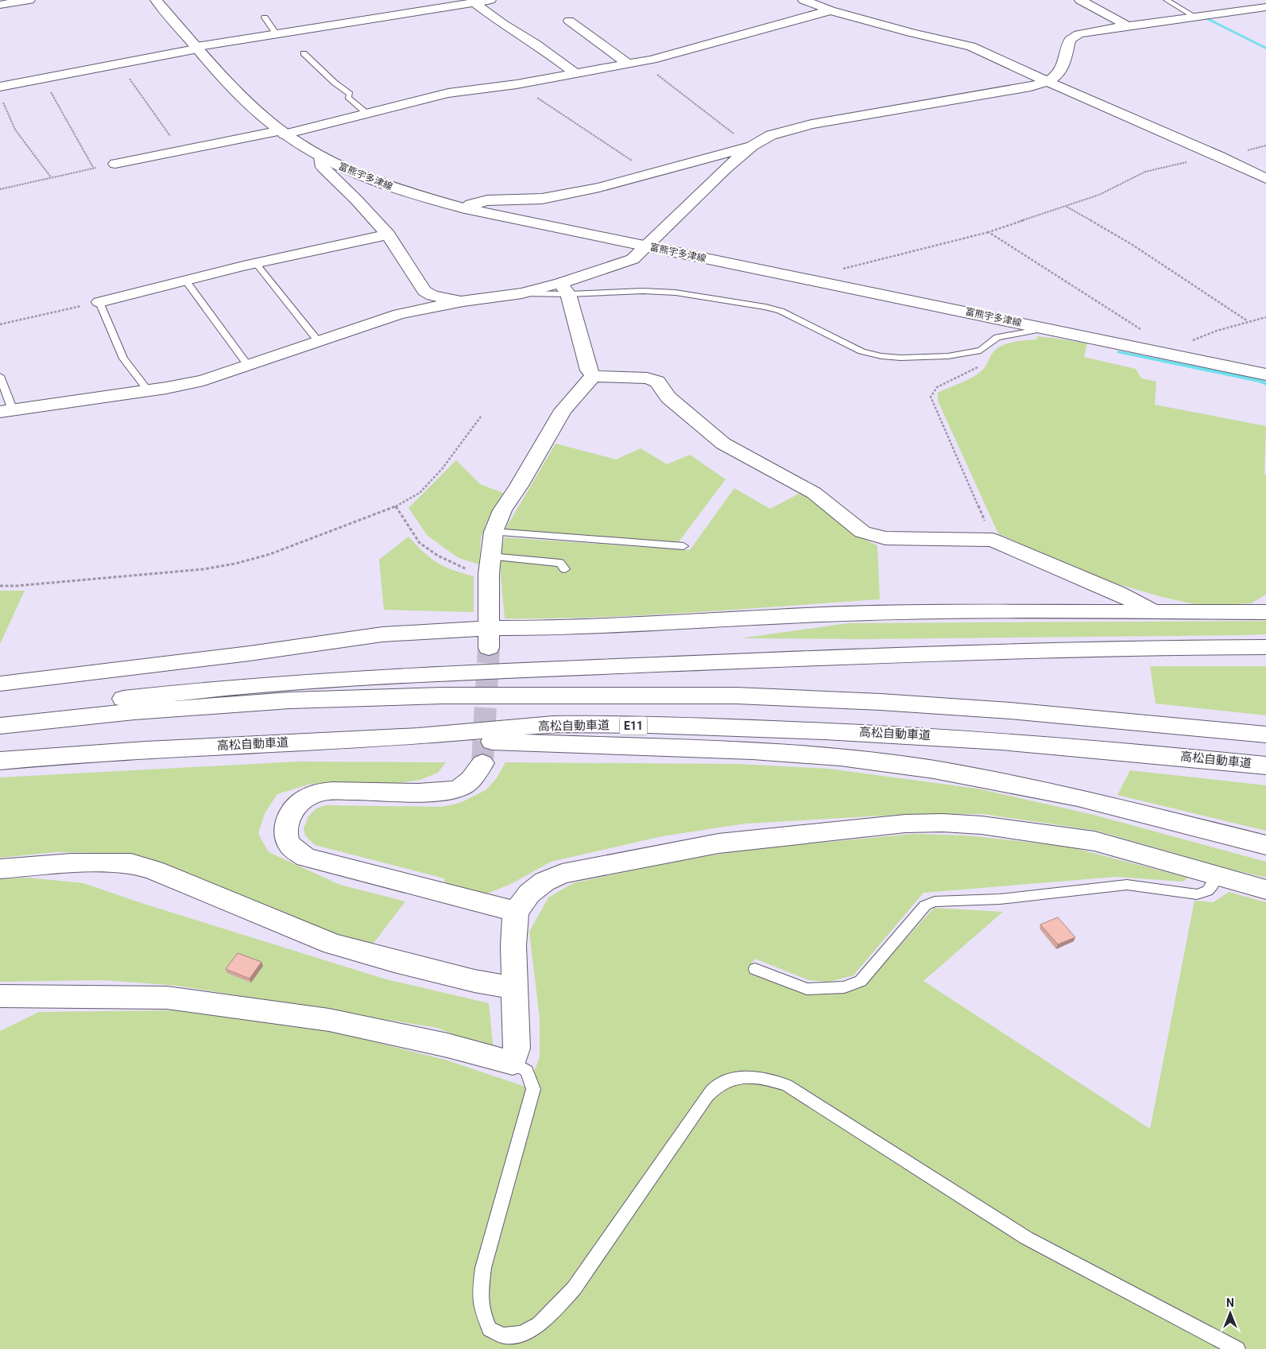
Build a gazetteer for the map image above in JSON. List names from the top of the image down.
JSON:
{
  "streets": {
    "main road": ["富熊宇多津線", "高松自動車道", "E11"]
  },
  "north": "top"
}
